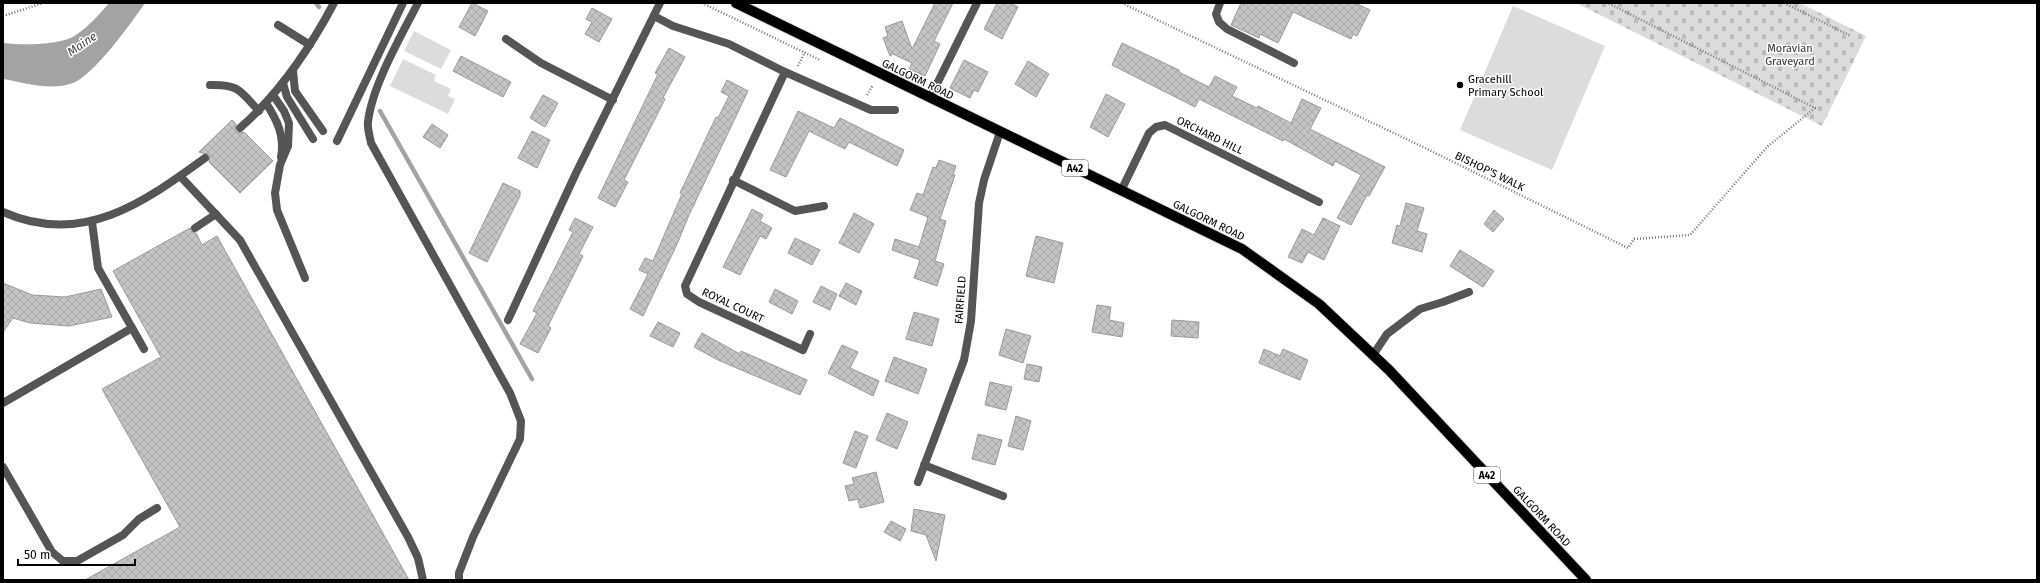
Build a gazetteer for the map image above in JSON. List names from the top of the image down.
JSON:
{
  "streets": {
    "main road": ["GALGORM ROAD", "A42"],
    "street": ["ORCHARD HILL", "FAIRFIELD", "ROYAL COURT"],
    "path": ["BISHOP'S WALK"]
  },
  "crossings": [
    ["GALGORM ROAD", "ORCHARD HILL"],
    ["GALGORM ROAD", "FAIRFIELD"]
  ],
  "water": ["Maine"],
  "parks": ["Moravian Graveyard"],
  "places": ["Gracehill Primary School"],
  "scale_bar": "50 m"
}
